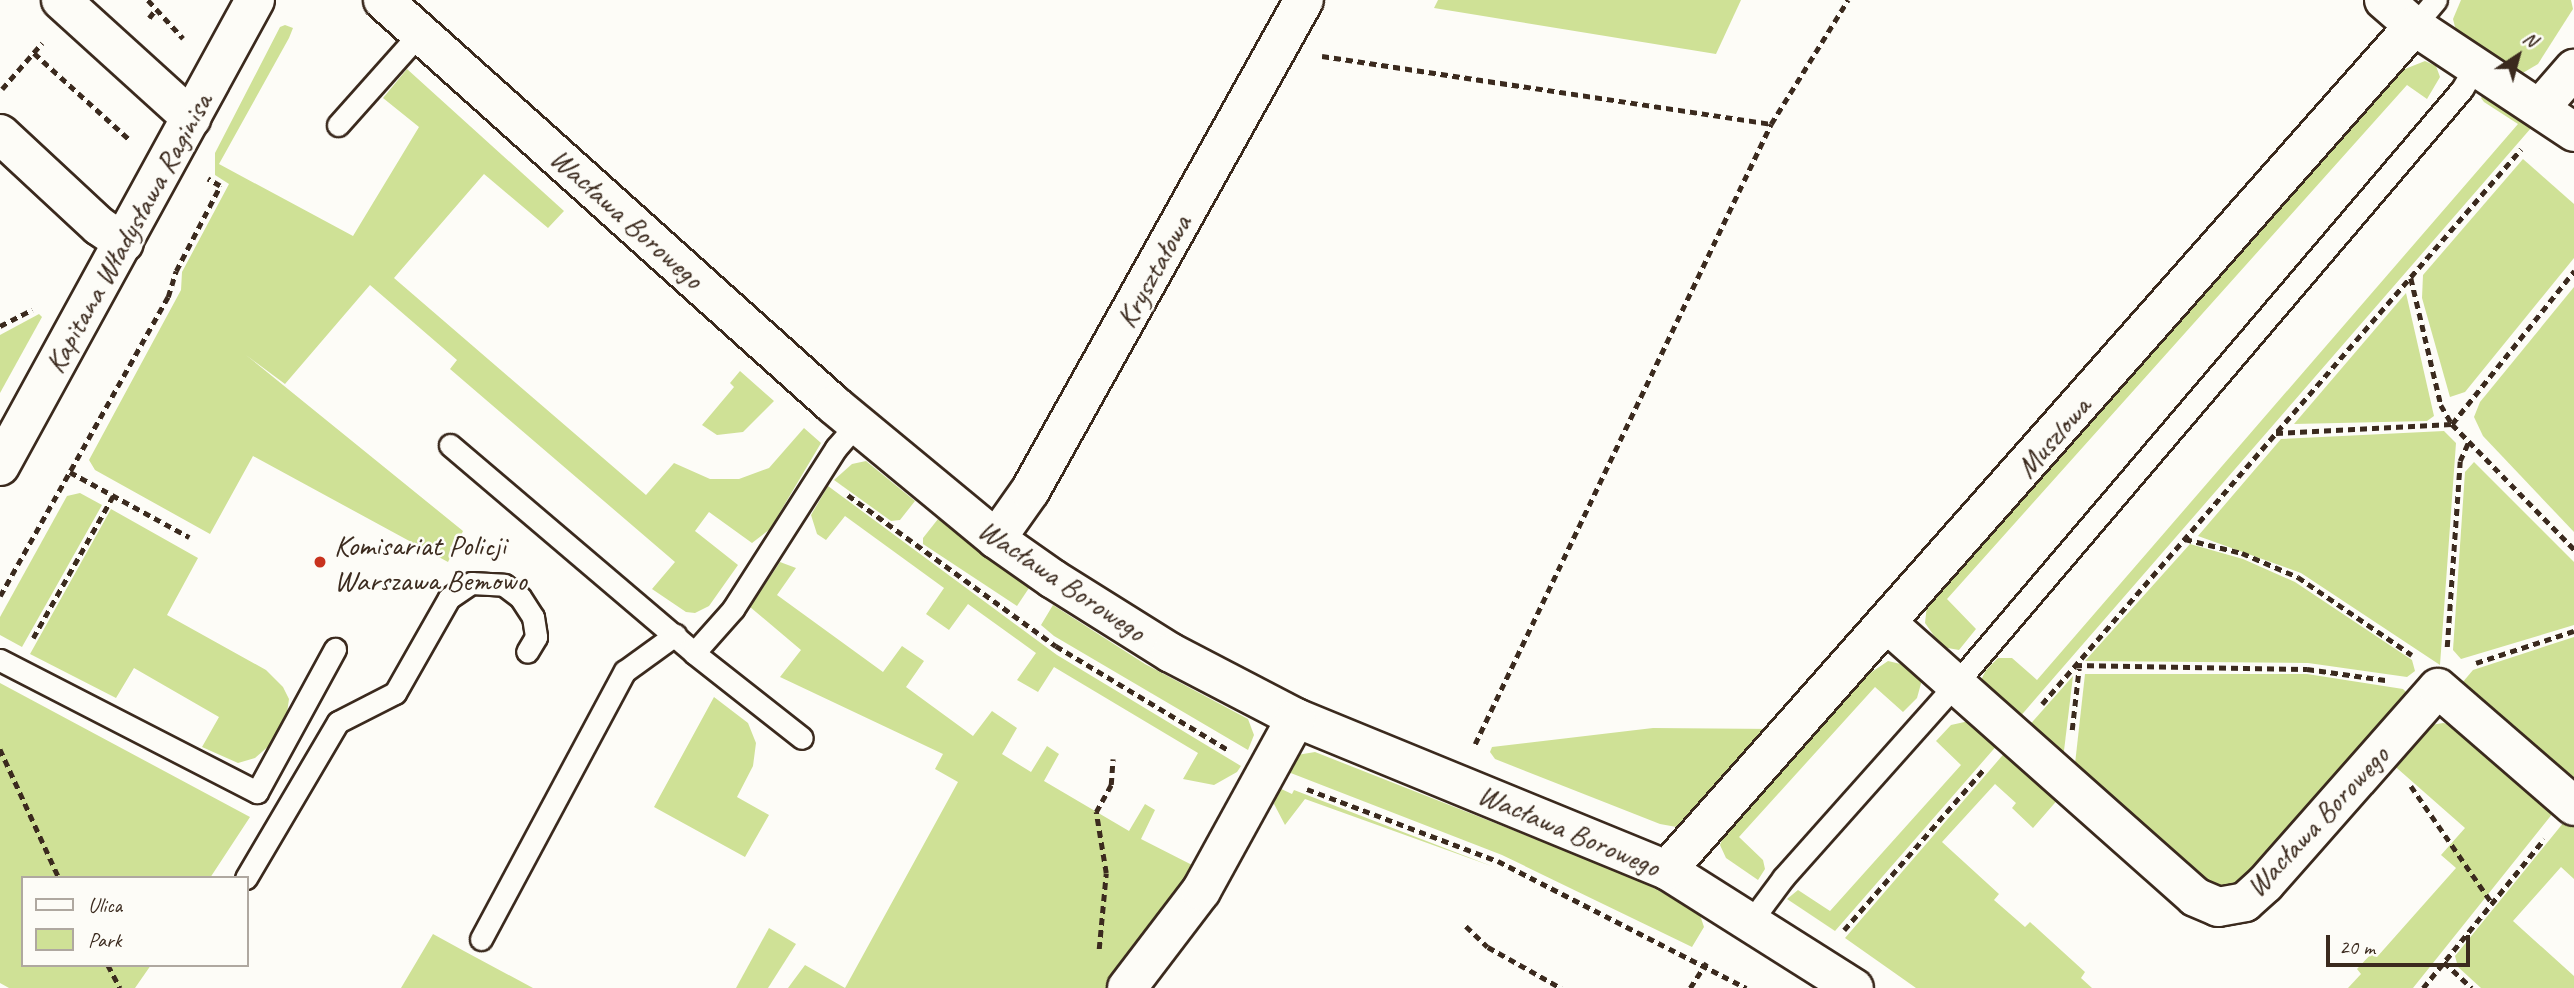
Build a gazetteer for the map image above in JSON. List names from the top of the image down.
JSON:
{
  "streets": {
    "street": [
      "Wacława Borowego",
      "Kapitana Władysława Raginisa",
      "Kryształowa",
      "Muszlowa"
    ]
  },
  "crossings": [
    ["Wacława Borowego", "Kryształowa"],
    ["Wacława Borowego", "Muszlowa"]
  ],
  "places": ["Komisariat Policji Warszawa Bemowo"],
  "legend": ["Ulica", "Park"],
  "scale_bar": "20 m",
  "north": "top right"
}
